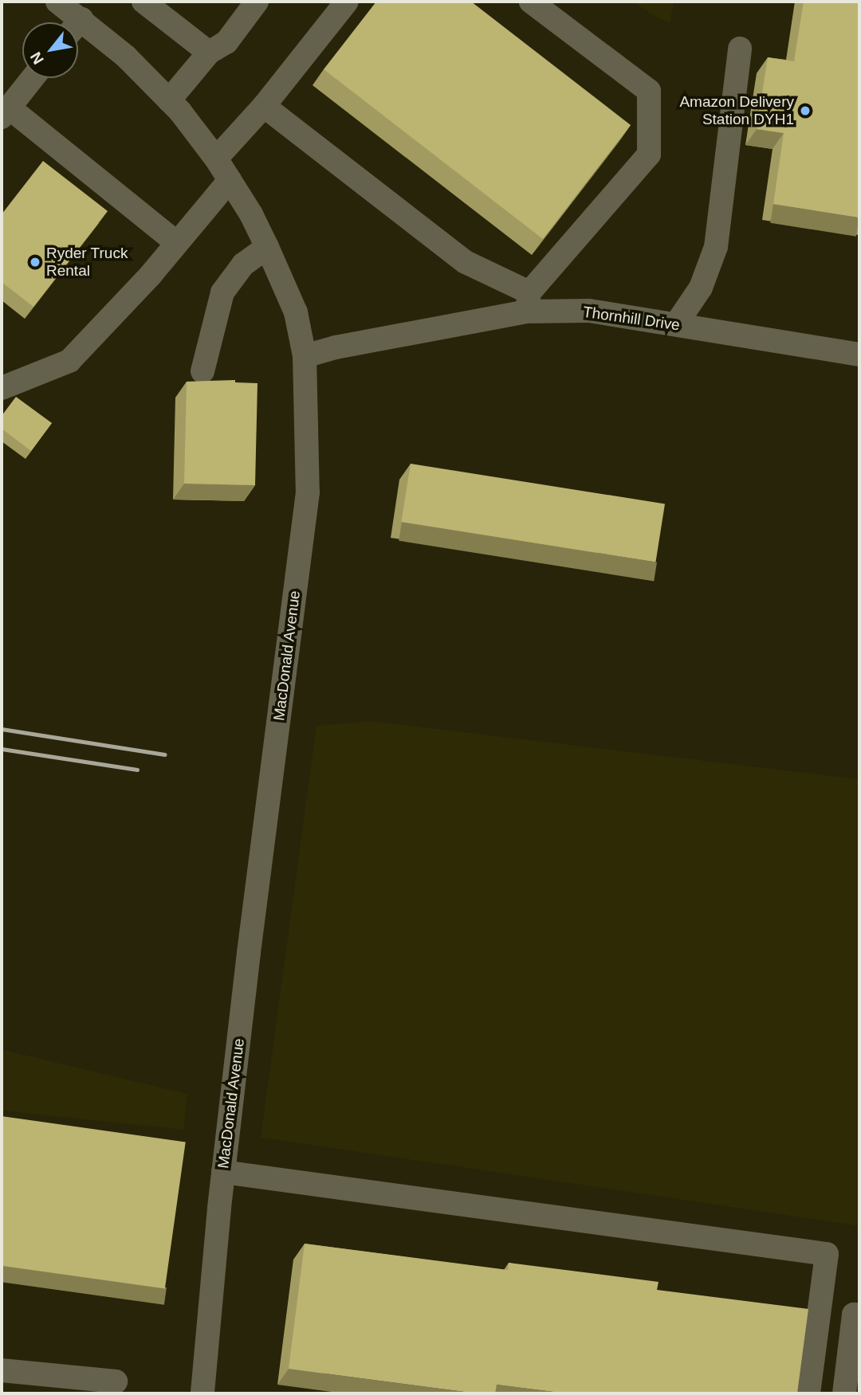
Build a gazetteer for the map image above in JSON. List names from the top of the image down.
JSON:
{
  "streets": {
    "street": ["Thornhill Drive", "MacDonald Avenue"]
  },
  "crossings": [
    ["Thornhill Drive", "MacDonald Avenue"]
  ],
  "places": ["Amazon Delivery Station DYH1", "Ryder Truck Rental"],
  "north": "bottom left"
}
